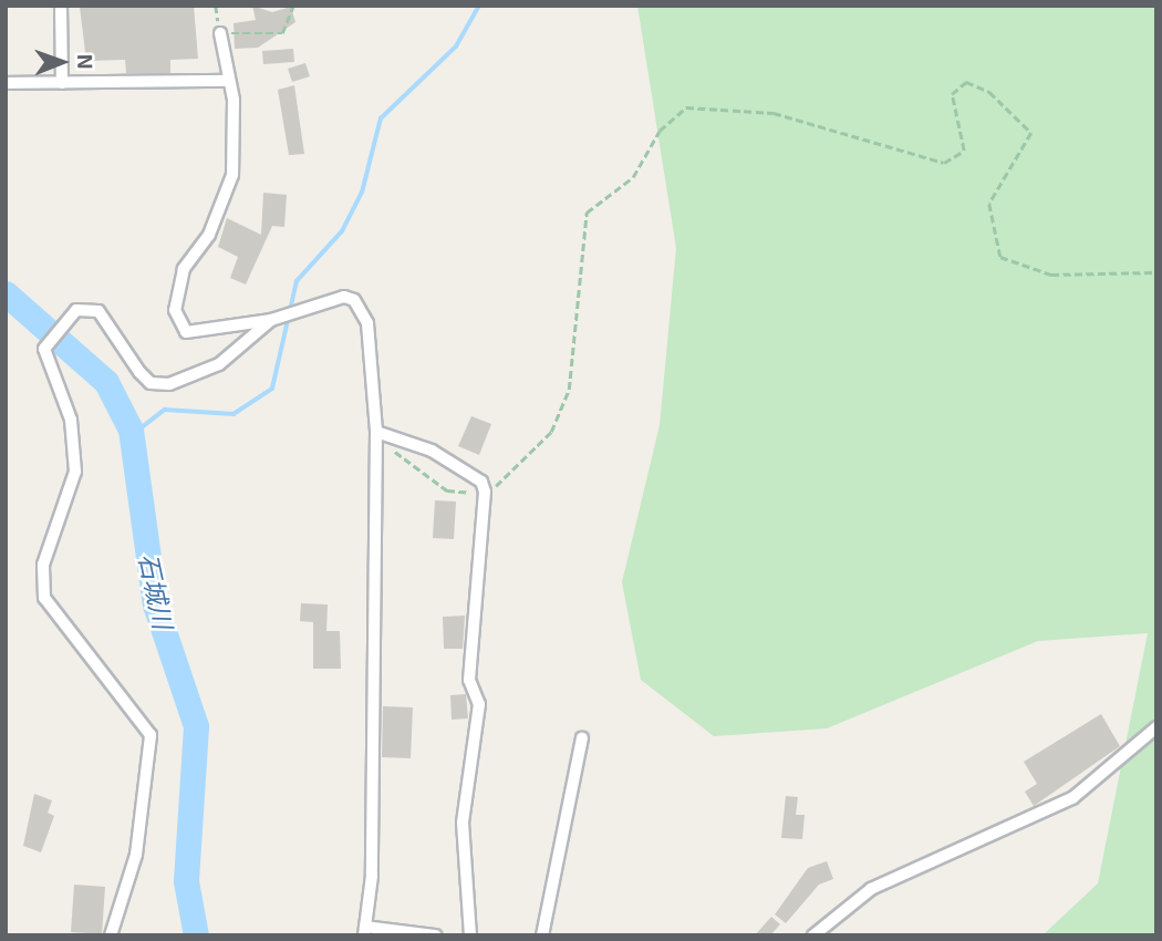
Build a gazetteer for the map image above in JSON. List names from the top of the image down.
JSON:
{
  "water": ["石城川"],
  "north": "right"
}
